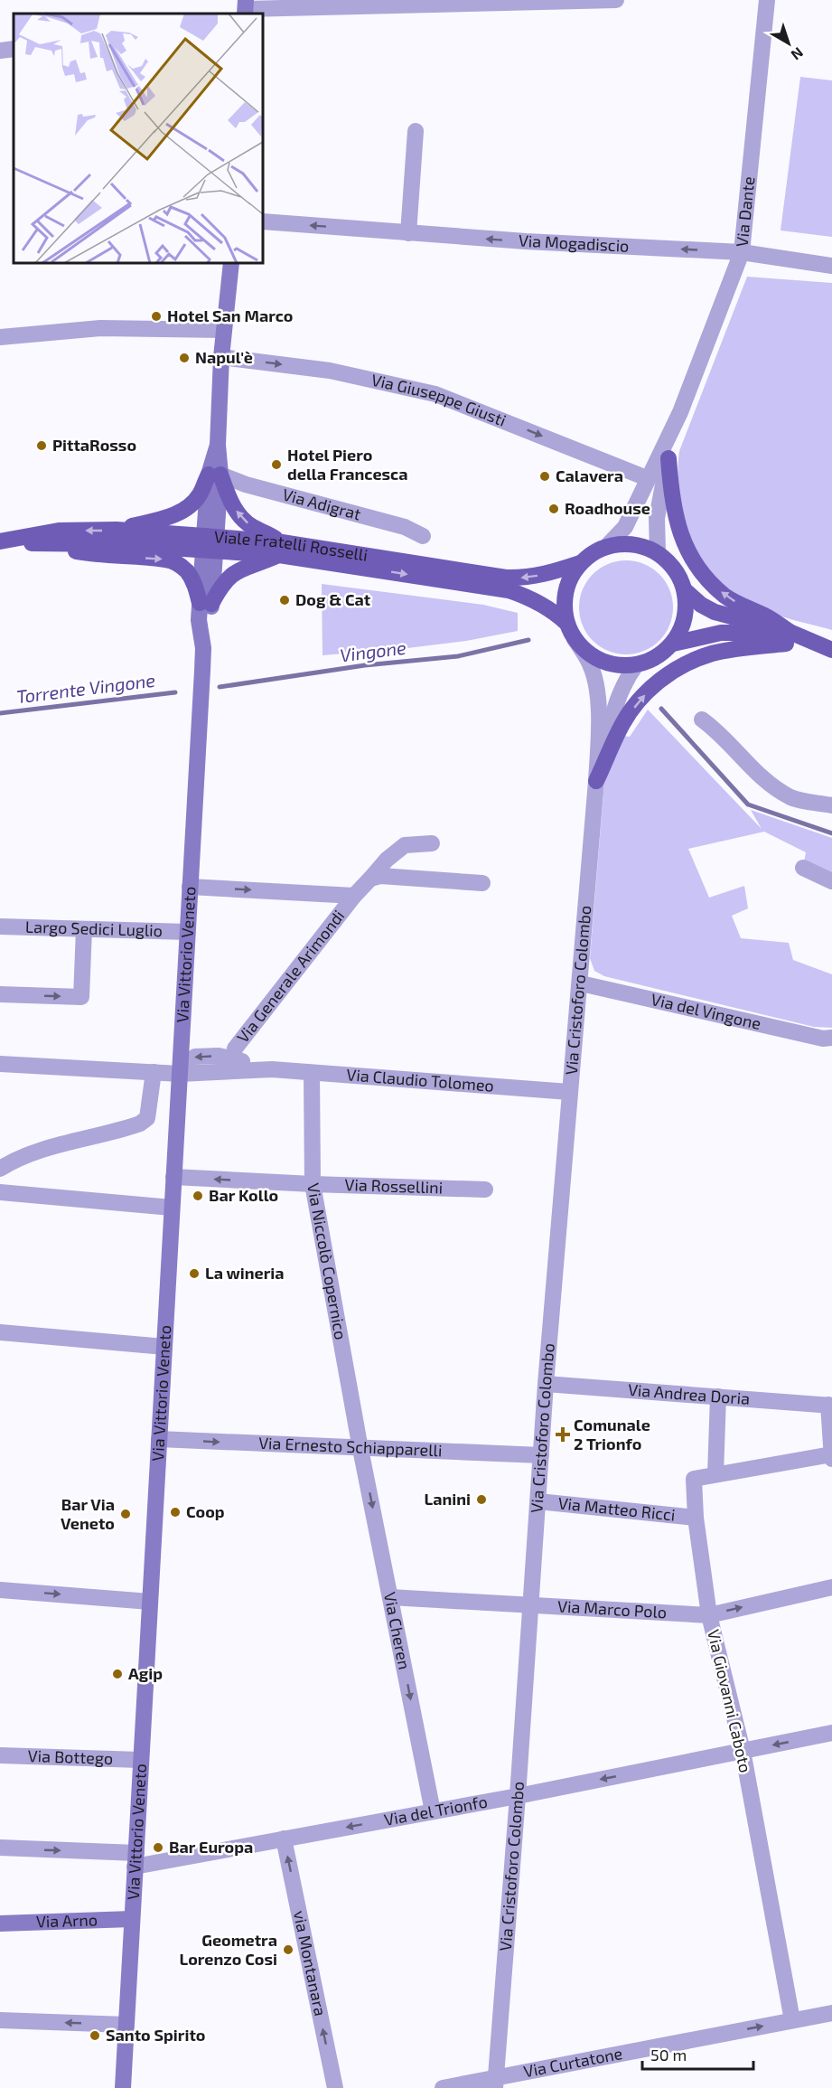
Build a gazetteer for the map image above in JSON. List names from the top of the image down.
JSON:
{
  "streets": {
    "main road": ["Viale Fratelli Rosselli", "Via Vittorio Veneto", "Via Arno"],
    "street": [
      "Via Dante",
      "Via Mogadiscio",
      "Via Giuseppe Giusti",
      "Via Adigrat",
      "Largo Sedici Luglio",
      "Via Generale Arimondi",
      "Via Cristoforo Colombo",
      "Via del Vingone",
      "Via Claudio Tolomeo",
      "Via Rossellini",
      "Via Niccolò Copernico",
      "Via Andrea Doria",
      "Via Ernesto Schiapparelli",
      "Via Matteo Ricci",
      "Via Marco Polo",
      "Via Cheren",
      "Via Giovanni Caboto",
      "Via Bottego",
      "Via del Trionfo",
      "via Montanara",
      "Via Curtatone"
    ]
  },
  "crossings": [
    ["Via Dante", "Via Mogadiscio"],
    ["Via Dante", "Via Giuseppe Giusti"],
    ["Via Dante", "Viale Fratelli Rosselli"],
    ["Via Dante", "Via Cristoforo Colombo"],
    ["Via Giuseppe Giusti", "Via Vittorio Veneto"],
    ["Via Adigrat", "Via Vittorio Veneto"],
    ["Viale Fratelli Rosselli", "Via Vittorio Veneto"],
    ["Viale Fratelli Rosselli", "Via Cristoforo Colombo"],
    ["Largo Sedici Luglio", "Via Vittorio Veneto"],
    ["Via Vittorio Veneto", "Via Claudio Tolomeo"],
    ["Via Vittorio Veneto", "Via Rossellini"],
    ["Via Vittorio Veneto", "Via Ernesto Schiapparelli"],
    ["Via Vittorio Veneto", "Via Bottego"],
    ["Via Vittorio Veneto", "Via del Trionfo"],
    ["Via Vittorio Veneto", "Via Arno"],
    ["Via Generale Arimondi", "Via Claudio Tolomeo"],
    ["Via Cristoforo Colombo", "Via del Vingone"],
    ["Via Cristoforo Colombo", "Via Claudio Tolomeo"],
    ["Via Cristoforo Colombo", "Via Andrea Doria"],
    ["Via Cristoforo Colombo", "Via Ernesto Schiapparelli"],
    ["Via Cristoforo Colombo", "Via Matteo Ricci"],
    ["Via Cristoforo Colombo", "Via Marco Polo"],
    ["Via Cristoforo Colombo", "Via del Trionfo"],
    ["Via Cristoforo Colombo", "Via Curtatone"],
    ["Via Claudio Tolomeo", "Via Niccolò Copernico"],
    ["Via Rossellini", "Via Niccolò Copernico"],
    ["Via Niccolò Copernico", "Via Ernesto Schiapparelli"],
    ["Via Niccolò Copernico", "Via Cheren"],
    ["Via Ernesto Schiapparelli", "Via Cheren"],
    ["Via Matteo Ricci", "Via Giovanni Caboto"],
    ["Via Marco Polo", "Via Cheren"],
    ["Via Marco Polo", "Via Giovanni Caboto"],
    ["Via Cheren", "Via del Trionfo"],
    ["Via Giovanni Caboto", "Via del Trionfo"],
    ["Via Giovanni Caboto", "Via Curtatone"],
    ["Via del Trionfo", "via Montanara"]
  ],
  "one_way": [
    "Via Mogadiscio",
    "Via Giuseppe Giusti",
    "Via Rossellini",
    "Via Ernesto Schiapparelli",
    "Via Cheren",
    "via Montanara",
    "Via Curtatone"
  ],
  "water": ["Vingone", "Torrente Vingone"],
  "places": {
    "other": [
      "Hotel San Marco",
      "Napul'è",
      "PittaRosso",
      "Hotel Piero della Francesca",
      "Calavera",
      "Roadhouse",
      "Dog & Cat",
      "Bar Kollo",
      "La wineria",
      "Lanini",
      "Coop",
      "Bar Via Veneto",
      "Agip",
      "Bar Europa",
      "Geometra Lorenzo Cosi",
      "Santo Spirito"
    ],
    "health": ["Comunale 2 Trionfo"]
  },
  "scale_bar": "50 m",
  "north": "bottom right"
}
